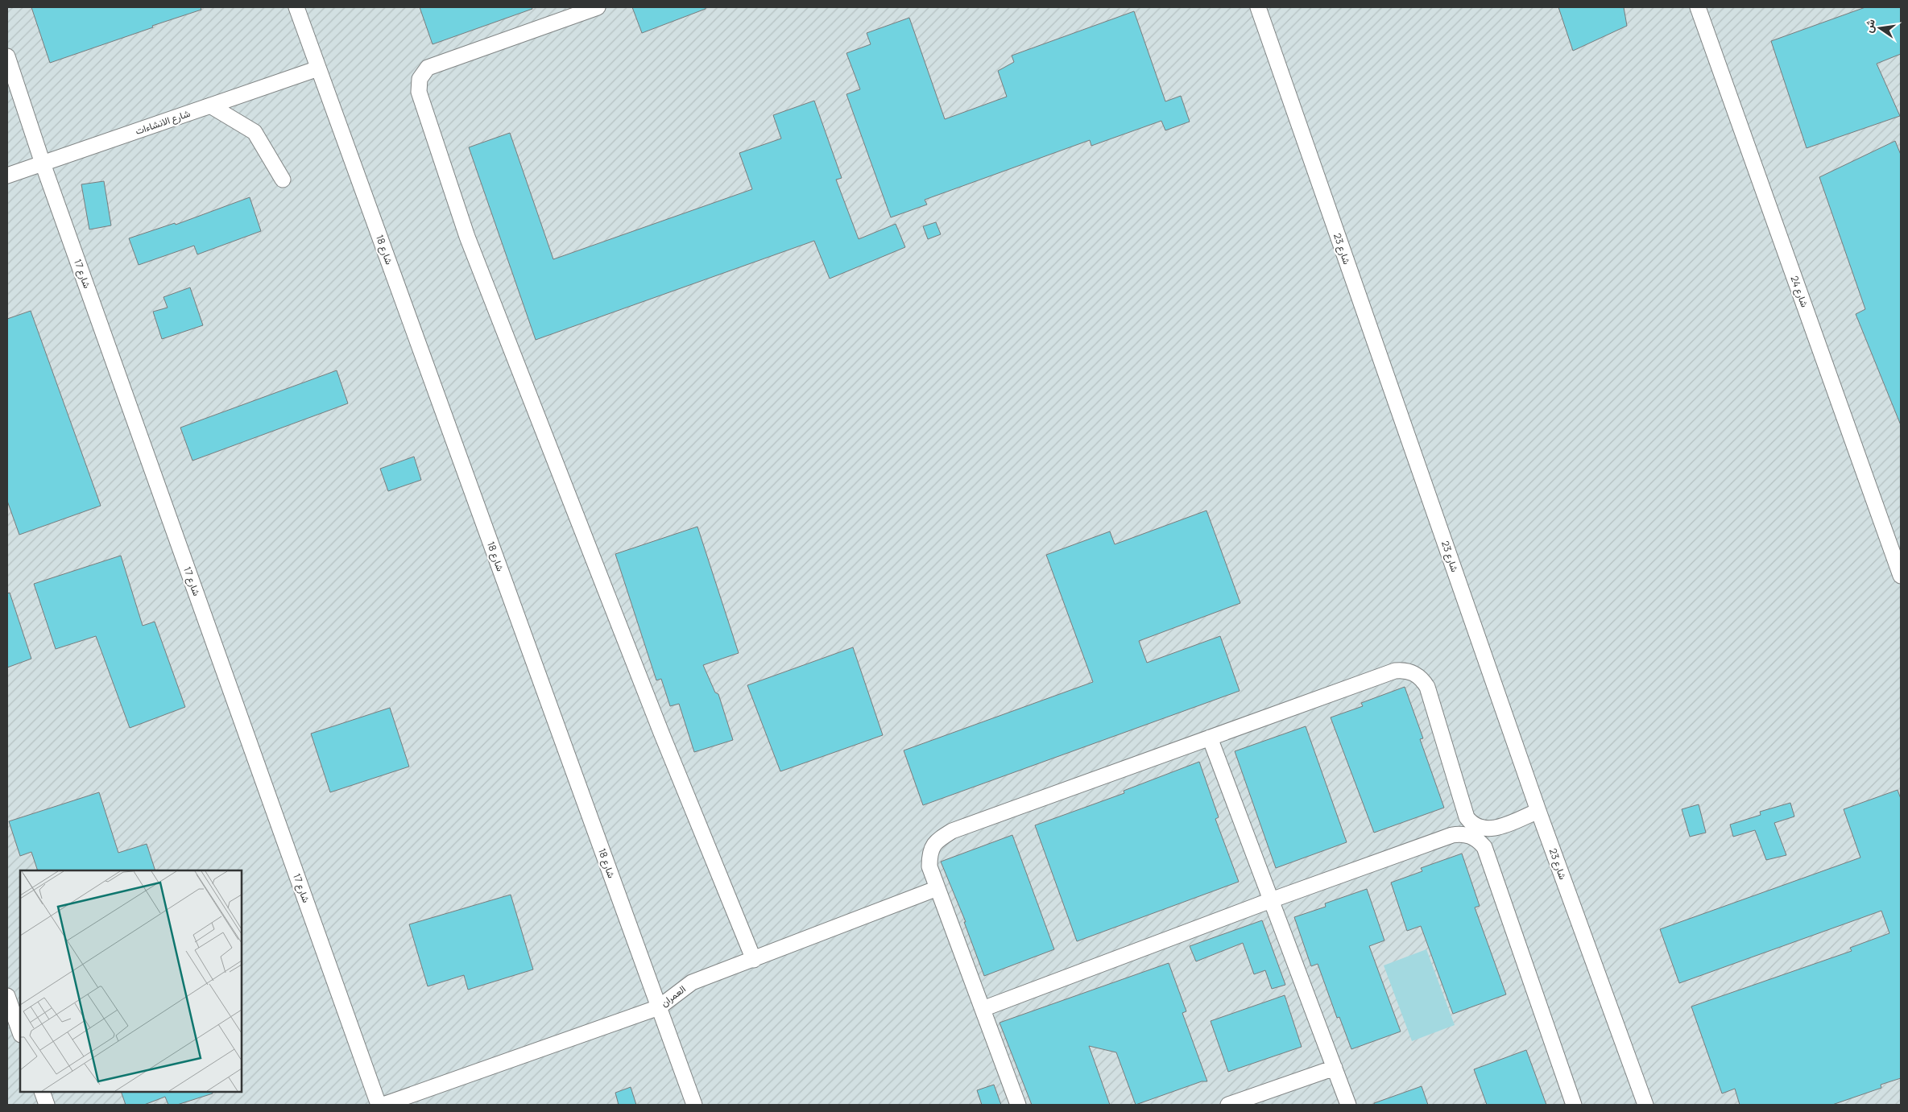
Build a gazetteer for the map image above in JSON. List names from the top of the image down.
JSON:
{
  "streets": {
    "street": [
      "شارع الانشاءات",
      "شارع 23",
      "شارع 18",
      "شارع 17",
      "شارع 24",
      "العمران"
    ]
  },
  "crossings": [
    ["شارع الانشاءات", "شارع 18"],
    ["شارع الانشاءات", "شارع 17"],
    ["شارع 18", "العمران"]
  ],
  "north": "left"
}
